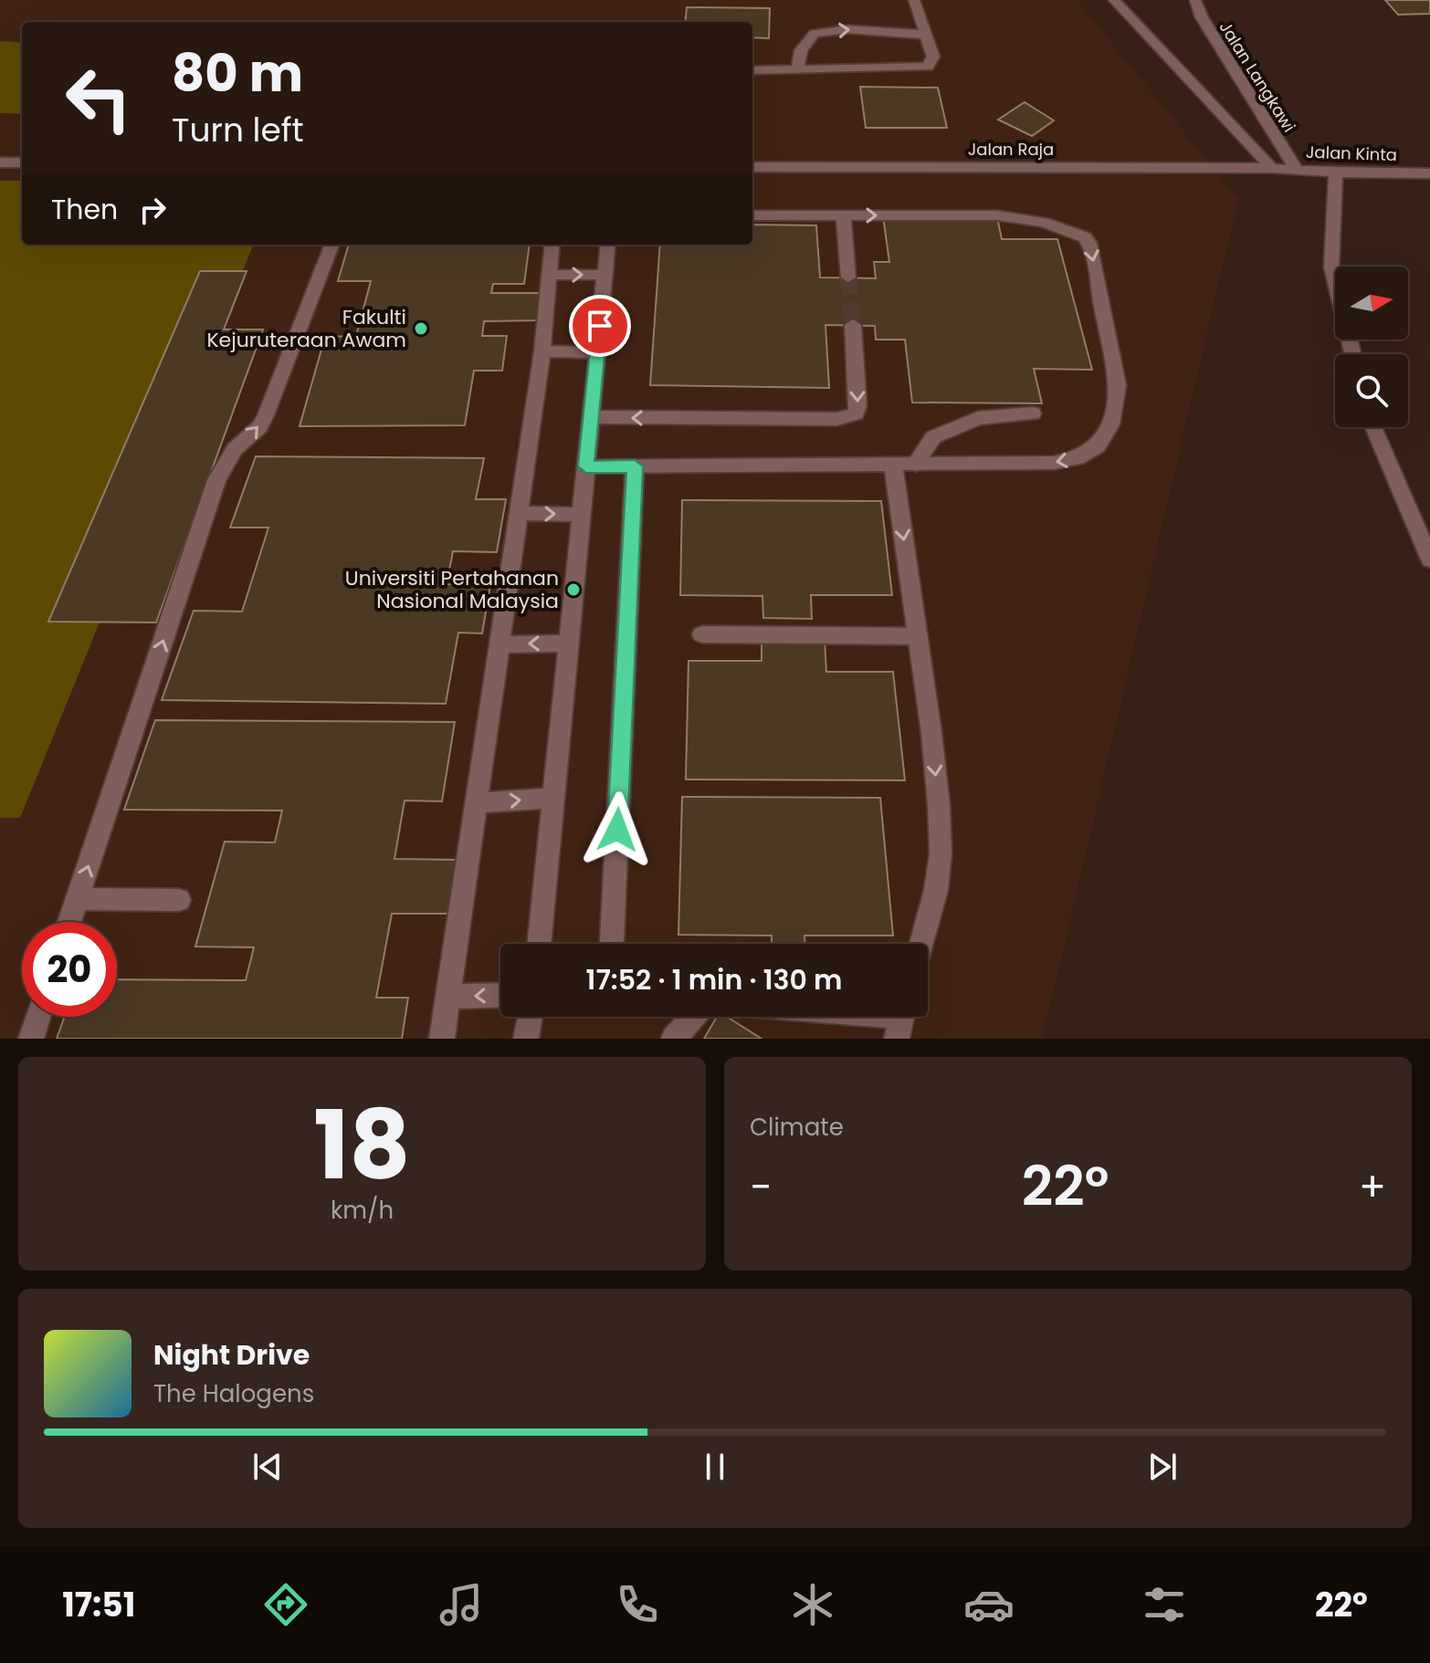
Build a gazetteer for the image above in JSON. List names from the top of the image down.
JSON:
{
  "streets": {
    "street": ["Jalan Langkawi", "Jalan Raja", "Jalan Kinta"]
  },
  "crossings": [
    ["Jalan Langkawi", "Jalan Kinta"],
    ["Jalan Raja", "Jalan Kinta"]
  ],
  "places": ["Fakulti Kejuruteraan Awam", "Universiti Pertahanan Nasional Malaysia"],
  "north": "right",
  "page": {
    "turn": ["80 m", "Turn left"],
    "then": "Then",
    "limit": "20",
    "trip": "17:52 · 1 min · 130 m",
    "tile": [
      ["18", "km/h"],
      "Climate"
    ],
    "heat": ["−", "22°", "+"],
    "song": ["Night Drive", "The Halogens"],
    "tabs": ["17:51", "22°"]
  }
}
